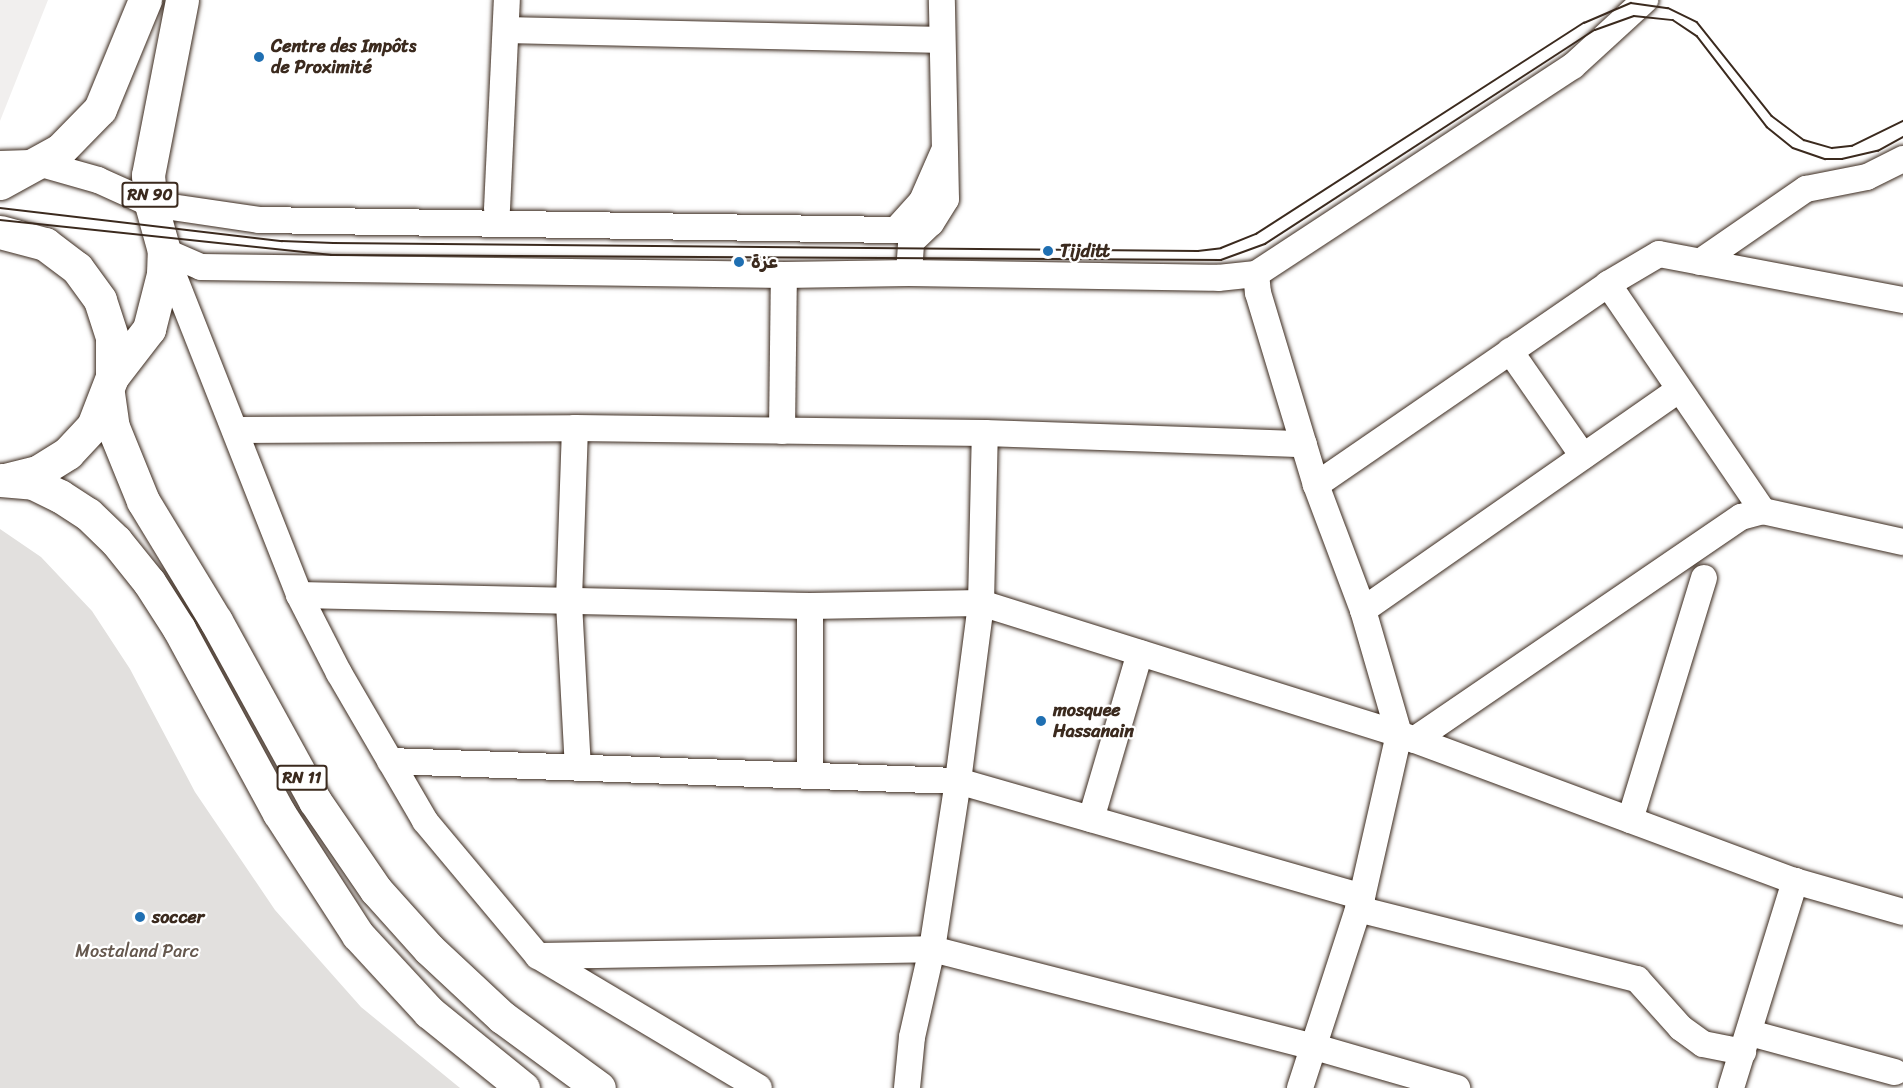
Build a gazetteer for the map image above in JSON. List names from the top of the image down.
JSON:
{
  "streets": {
    "highway": ["RN 90", "RN 11"]
  },
  "crossings": [
    ["RN 90", "RN 11"]
  ],
  "parks": ["Mostaland Parc"],
  "places": [
    "Centre des Impôts de Proximité",
    "Tijditt",
    "عزة",
    "mosquee Hassanain",
    "soccer"
  ]
}
